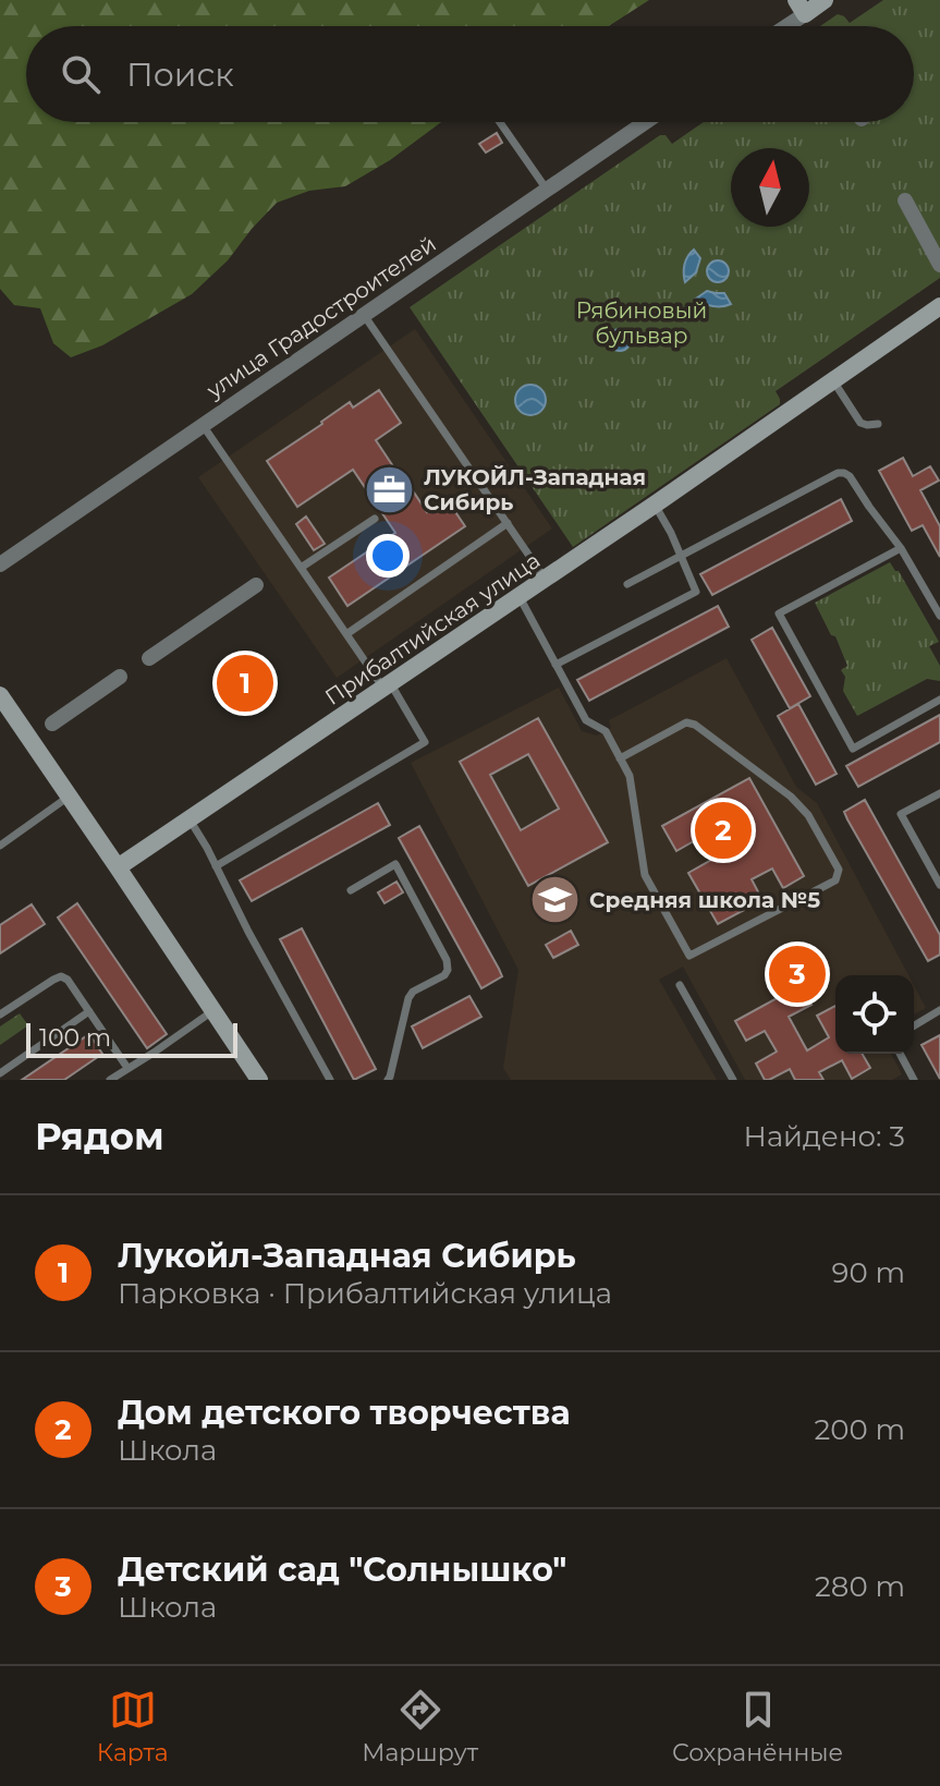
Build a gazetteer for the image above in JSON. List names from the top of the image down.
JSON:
{
  "streets": {
    "street": ["улица Градостроителей", "Прибалтийская улица"]
  },
  "parks": ["Рябиновый бульвар"],
  "places": {
    "office": ["ЛУКОЙЛ-Западная Сибирь"],
    "school or university": ["Средняя школа №5"]
  },
  "scale_bar": "100 m",
  "north": "top",
  "page": {
    "search": "Поиск",
    "pins": ["1", "2", "3"],
    "scale": "100 m",
    "heading": ["Рядом", "Найдено: 3"],
    "list": [
      {
        "mark": "1",
        "name": "Лукойл-Западная Сибирь",
        "note": "Парковка · Прибалтийская улица",
        "value": "90 m"
      },
      {
        "mark": "2",
        "name": "Дом детского творчества",
        "note": "Школа",
        "value": "200 m"
      },
      {
        "mark": "3",
        "name": "Детский сад \"Солнышко\"",
        "note": "Школа",
        "value": "280 m"
      }
    ],
    "nav": ["Карта", "Маршрут", "Сохранённые"]
  }
}
